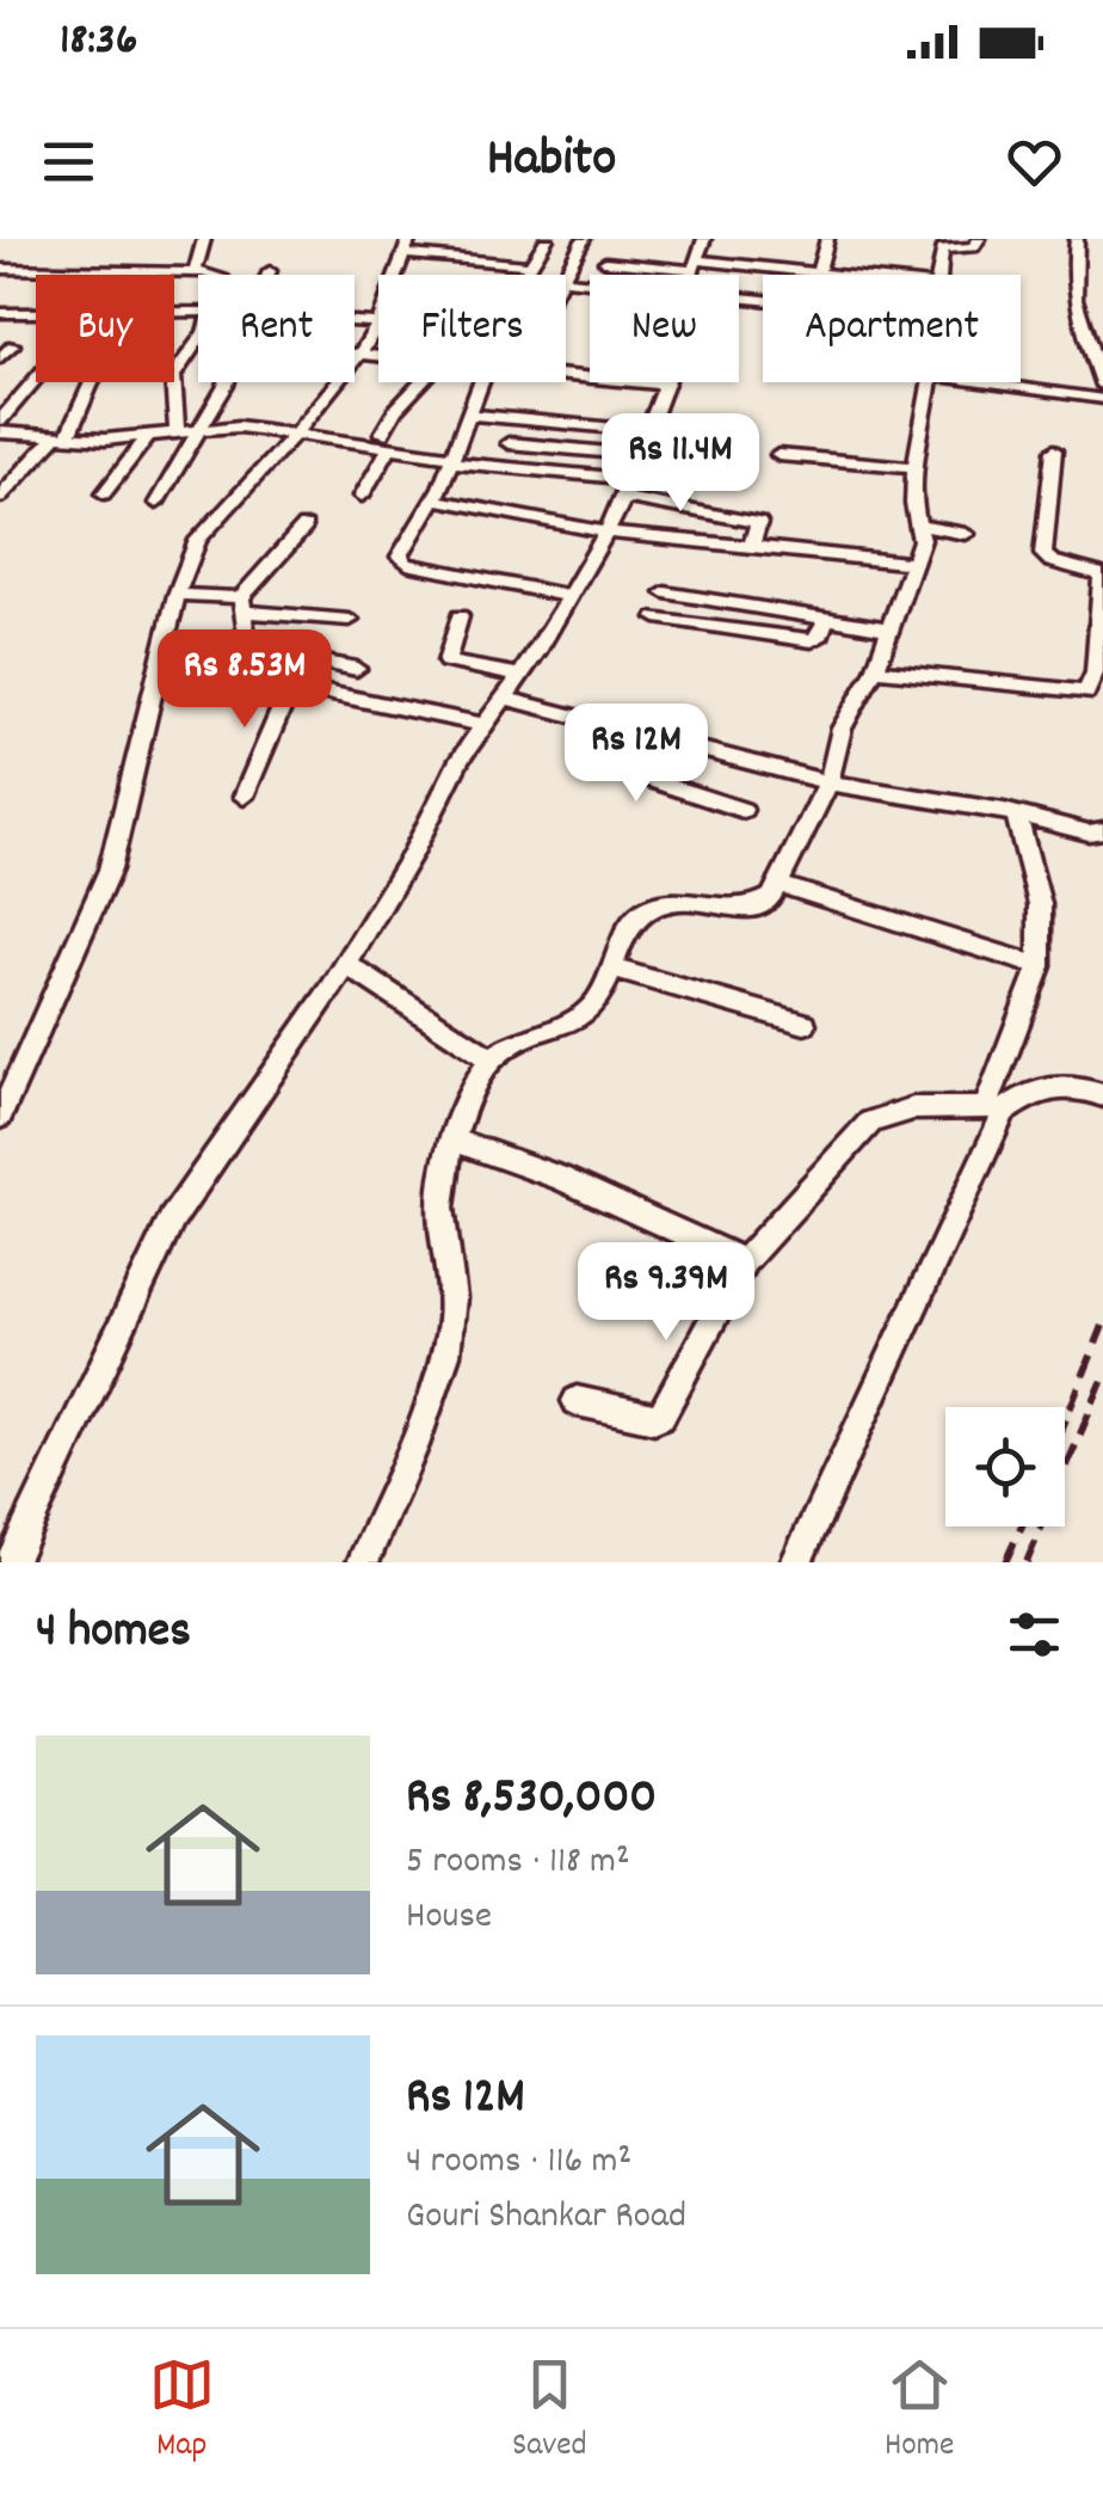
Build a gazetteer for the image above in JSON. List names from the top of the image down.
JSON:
{
  "page": {
    "status": "18:36",
    "header": "Habito",
    "chip": [
      "Buy",
      "Rent",
      "Filters",
      "New",
      "Apartment"
    ],
    "price": [
      "Rs 11.4M",
      "Rs 8.53M",
      "Rs 12M",
      "Rs 9.39M"
    ],
    "heading": "4 homes",
    "list": [
      {
        "name": "Rs 8,530,000",
        "note": "5 rooms · 118 m² · House"
      },
      {
        "name": "Rs 12M",
        "note": "4 rooms · 116 m² · Gouri Shankar Road"
      }
    ],
    "tabs": ["Map", "Saved", "Home"]
  }
}
